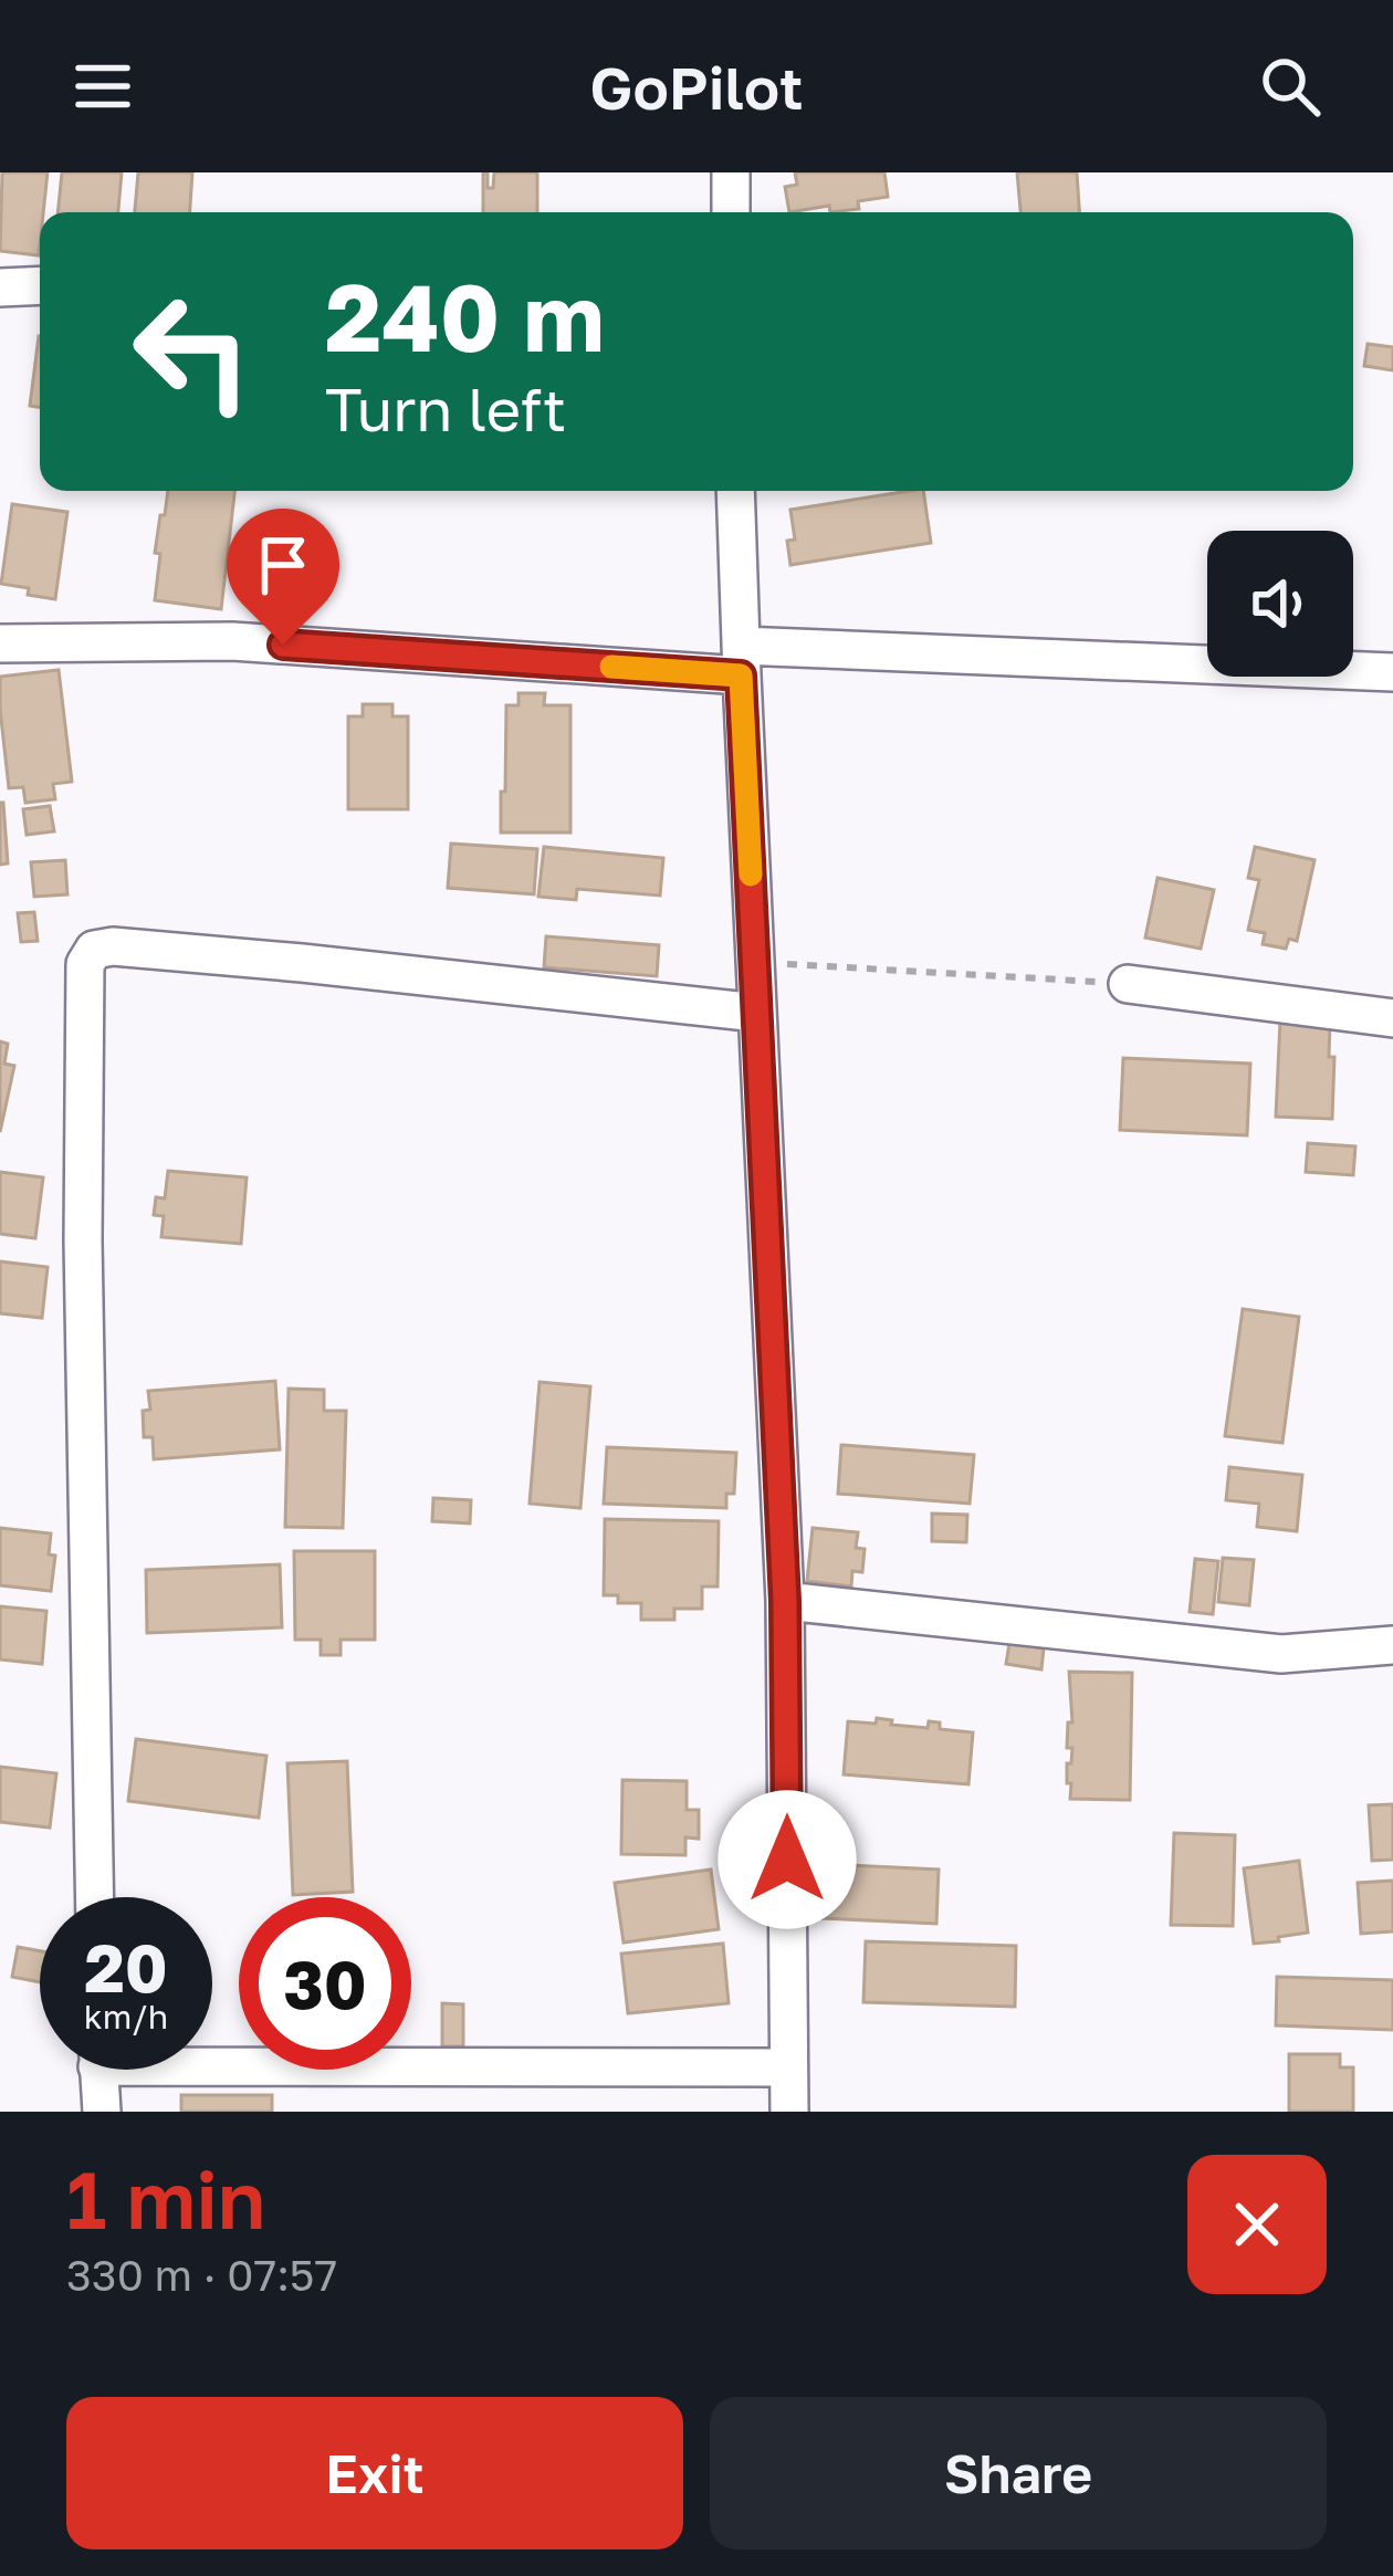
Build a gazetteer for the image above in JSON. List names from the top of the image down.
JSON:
{
  "page": {
    "header": "GoPilot",
    "turn": ["240 m", "Turn left"],
    "speed": "20 km/h",
    "limit": "30",
    "heading": ["1 min", "330 m · 07:57"],
    "buttons": ["Exit", "Share"]
  }
}
